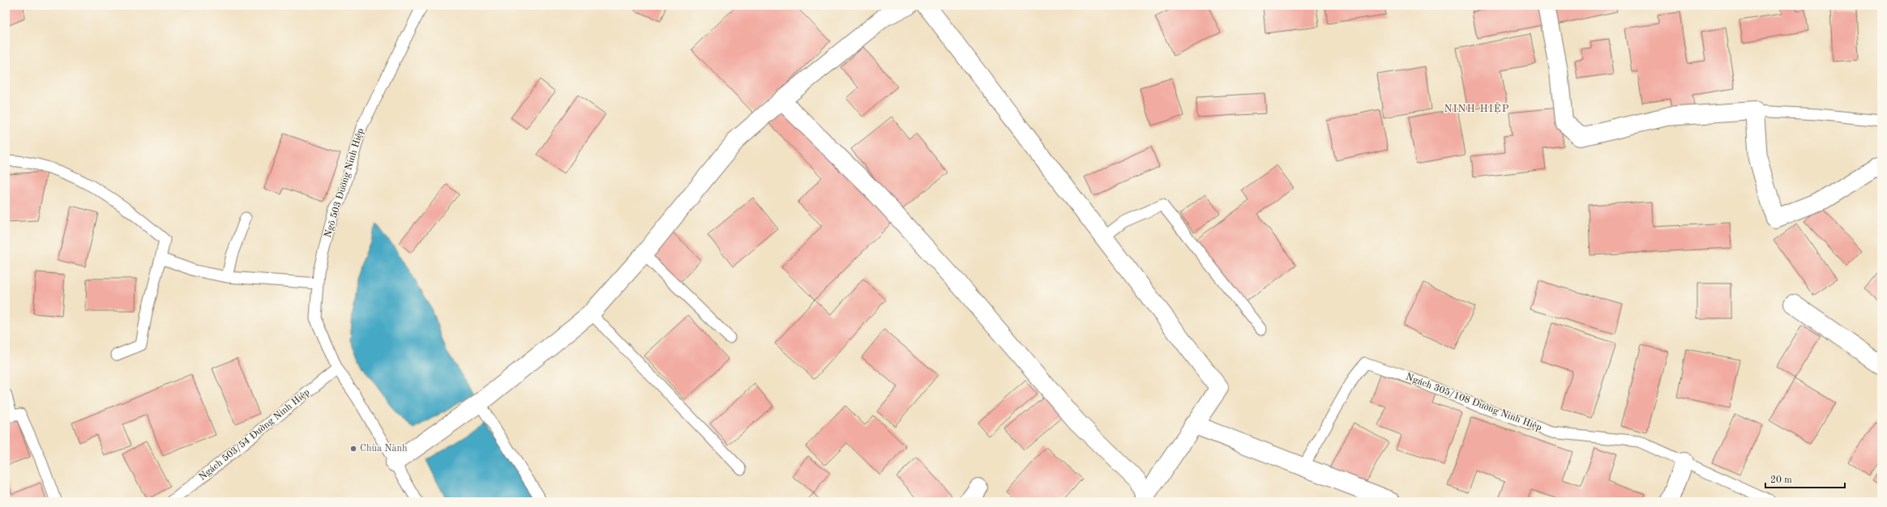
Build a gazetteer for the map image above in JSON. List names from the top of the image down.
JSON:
{
  "streets": {
    "lane": ["Ngõ 503 Đường Ninh Hiệp", "Ngách 305/108 Đường Ninh Hiệp", "Ngách 503/54 Đường Ninh Hiệp"]
  },
  "crossings": [
    ["Ngõ 503 Đường Ninh Hiệp", "Ngách 503/54 Đường Ninh Hiệp"]
  ],
  "districts": ["NINH HIỆP"],
  "places": ["Chùa Nành"],
  "scale_bar": "20 m"
}
